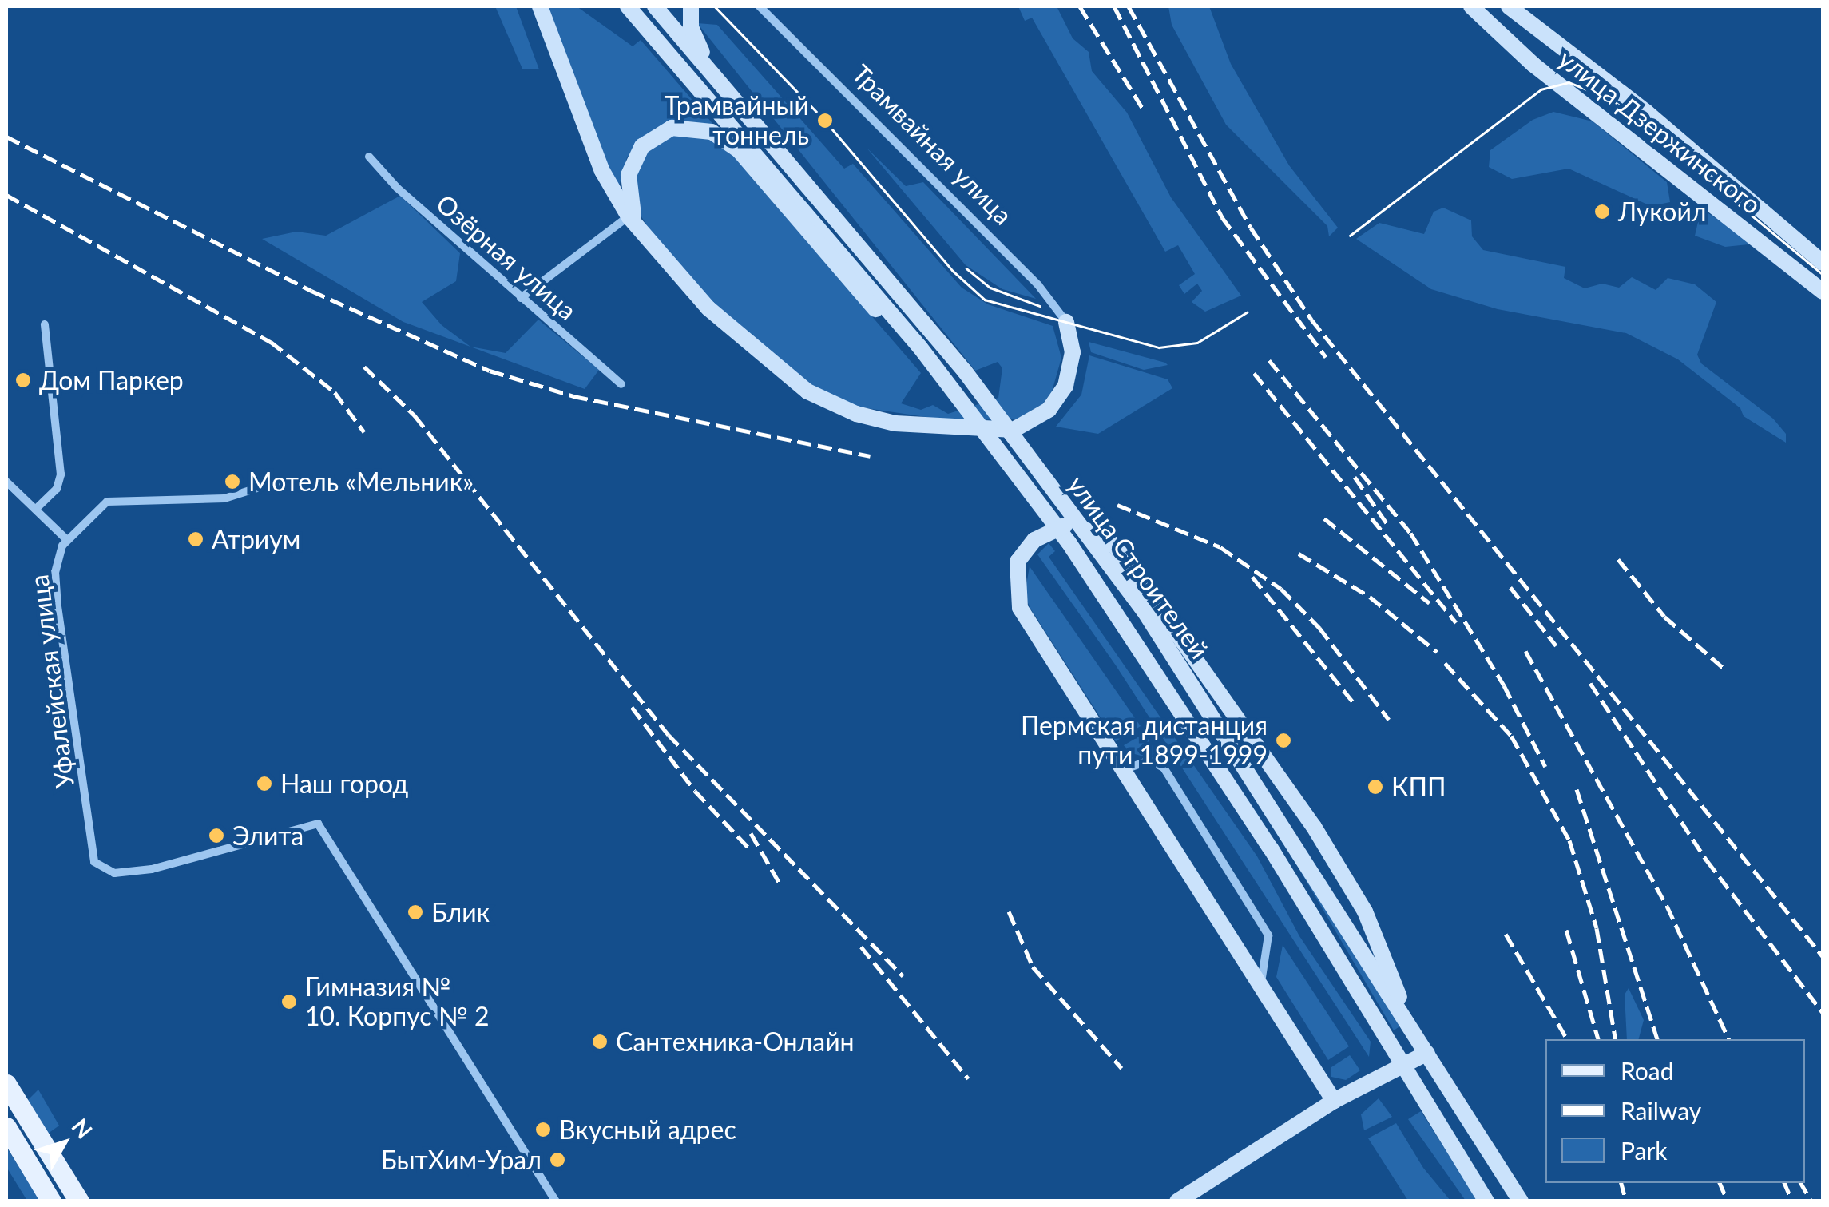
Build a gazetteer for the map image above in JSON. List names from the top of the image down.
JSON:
{
  "streets": {
    "main road": ["улица Дзержинского", "улица Строителей"],
    "street": ["Трамвайная улица", "Озёрная улица", "Уфалейская улица"]
  },
  "places": [
    "Трамвайный тоннель",
    "Лукойл",
    "Дом Паркер",
    "Мотель «Мельник»",
    "Атриум",
    "Пермская дистанция пути 1899-1999",
    "Наш город",
    "КПП",
    "Элита",
    "Блик",
    "Гимназия № 10. Корпус № 2",
    "Сантехника-Онлайн",
    "Вкусный адрес",
    "БытХим-Урал"
  ],
  "legend": ["Road", "Railway", "Park"],
  "north": "top right"
}
